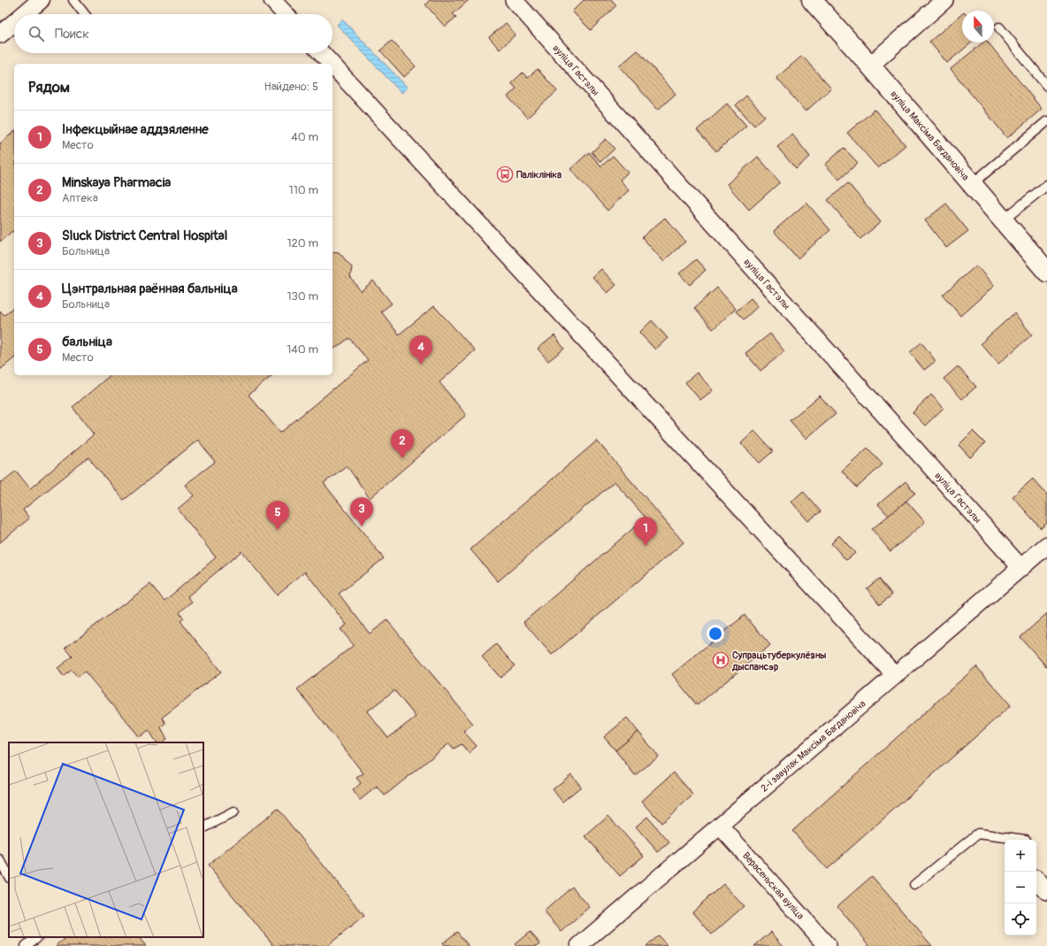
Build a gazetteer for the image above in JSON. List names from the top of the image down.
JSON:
{
  "streets": {
    "main road": ["вуліца Максіма Багдановіча"],
    "street": ["вуліца Гастэлы", "2-і завулак Максіма Багдановіча", "Верасеньская вуліца"]
  },
  "crossings": [
    ["вуліца Гастэлы", "2-і завулак Максіма Багдановіча"],
    ["2-і завулак Максіма Багдановіча", "Верасеньская вуліца"]
  ],
  "places": {
    "bus stop": ["Паліклініка"],
    "hospital": ["Супрацьтуберкулёзны дыспансэр"]
  },
  "north": "top",
  "page": {
    "search": "Поиск",
    "heading": ["Рядом", "Найдено: 5"],
    "list": [
      {
        "mark": "1",
        "name": "Інфекцыйнае аддзяленне",
        "note": "Место",
        "value": "40 m"
      },
      {
        "mark": "2",
        "name": "Minskaya Pharmacia",
        "note": "Аптека",
        "value": "110 m"
      },
      {
        "mark": "3",
        "name": "Sluck District Central Hospital",
        "note": "Больница",
        "value": "120 m"
      },
      {
        "mark": "4",
        "name": "Цэнтральная раённая бальніца",
        "note": "Больница",
        "value": "130 m"
      },
      {
        "mark": "5",
        "name": "бальніца",
        "note": "Место",
        "value": "140 m"
      }
    ],
    "pins": [
      "4",
      "2",
      "3",
      "5",
      "1"
    ],
    "map_buttons": ["+", "−"]
  }
}
